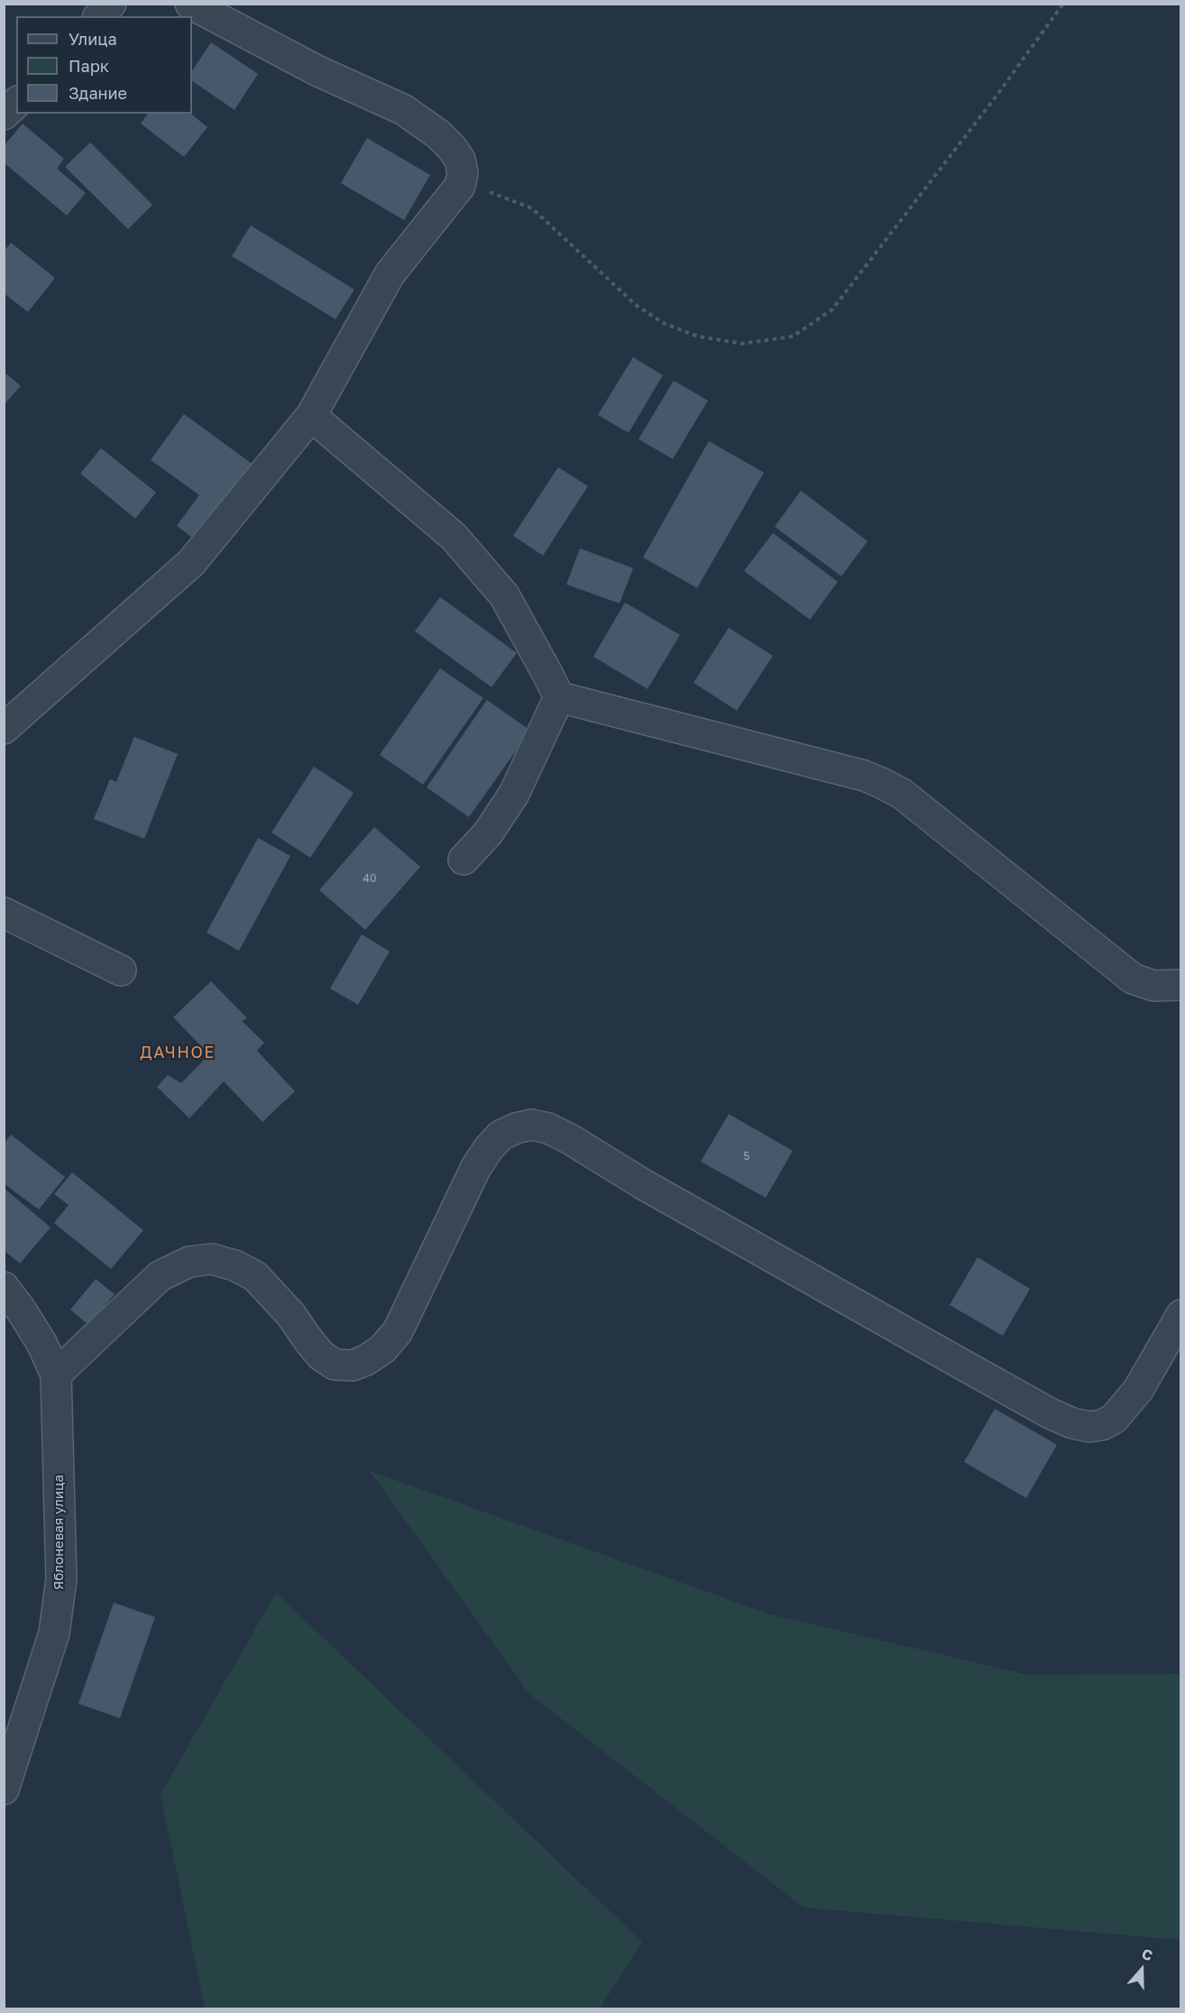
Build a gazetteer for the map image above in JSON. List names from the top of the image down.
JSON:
{
  "streets": {
    "street": ["Яблоневая улица"]
  },
  "districts": ["ДАЧНОЕ"],
  "house_numbers": ["40", "5"],
  "legend": ["Улица", "Парк", "Здание"],
  "north": "top"
}
